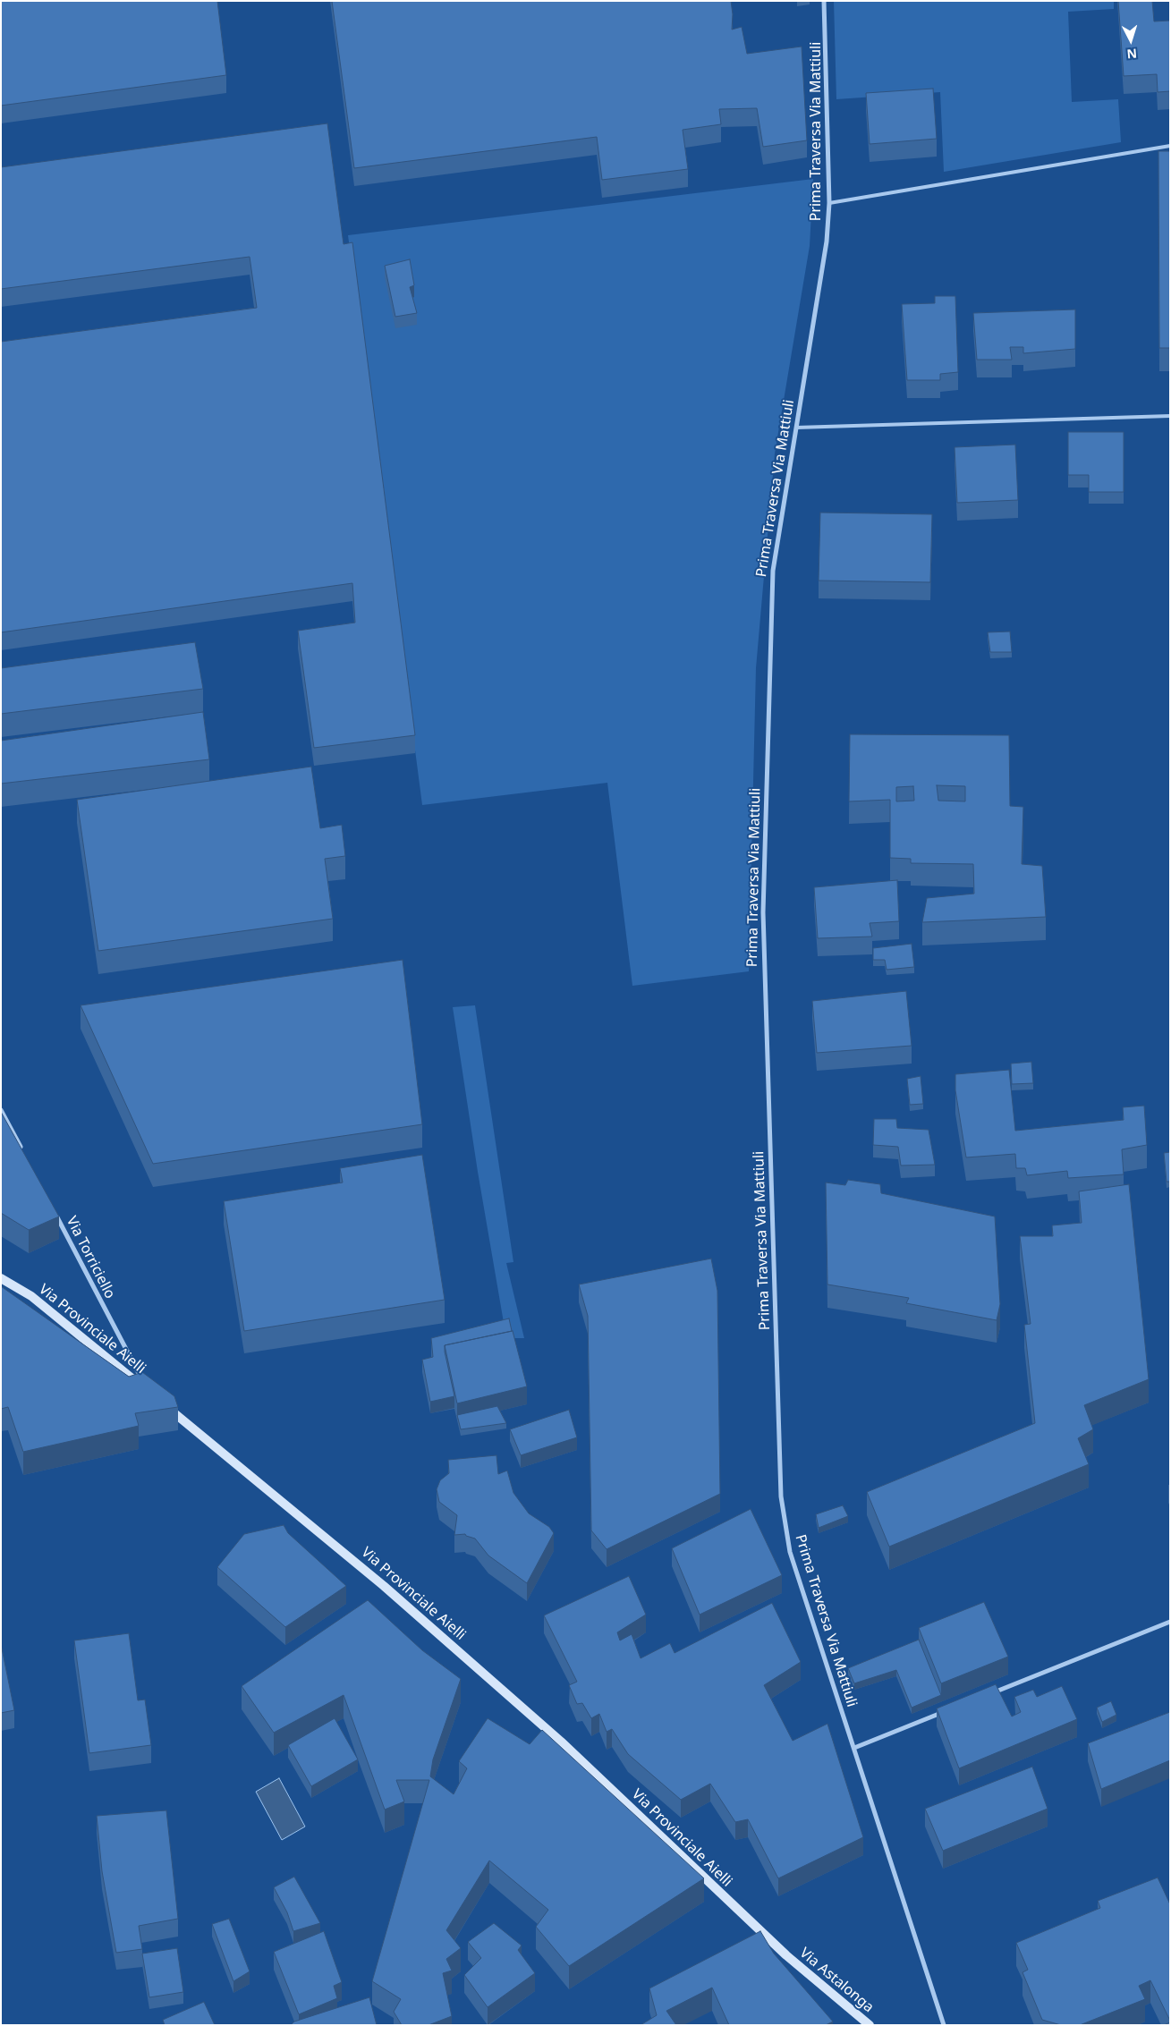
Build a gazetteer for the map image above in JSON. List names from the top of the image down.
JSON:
{
  "streets": {
    "street": [
      "Prima Traversa Via Mattiuli",
      "Via Torriciello",
      "Via Provinciale Aielli",
      "Via Astalonga"
    ]
  },
  "crossings": [
    ["Via Torriciello", "Via Provinciale Aielli"],
    ["Via Provinciale Aielli", "Via Astalonga"]
  ],
  "north": "bottom"
}
